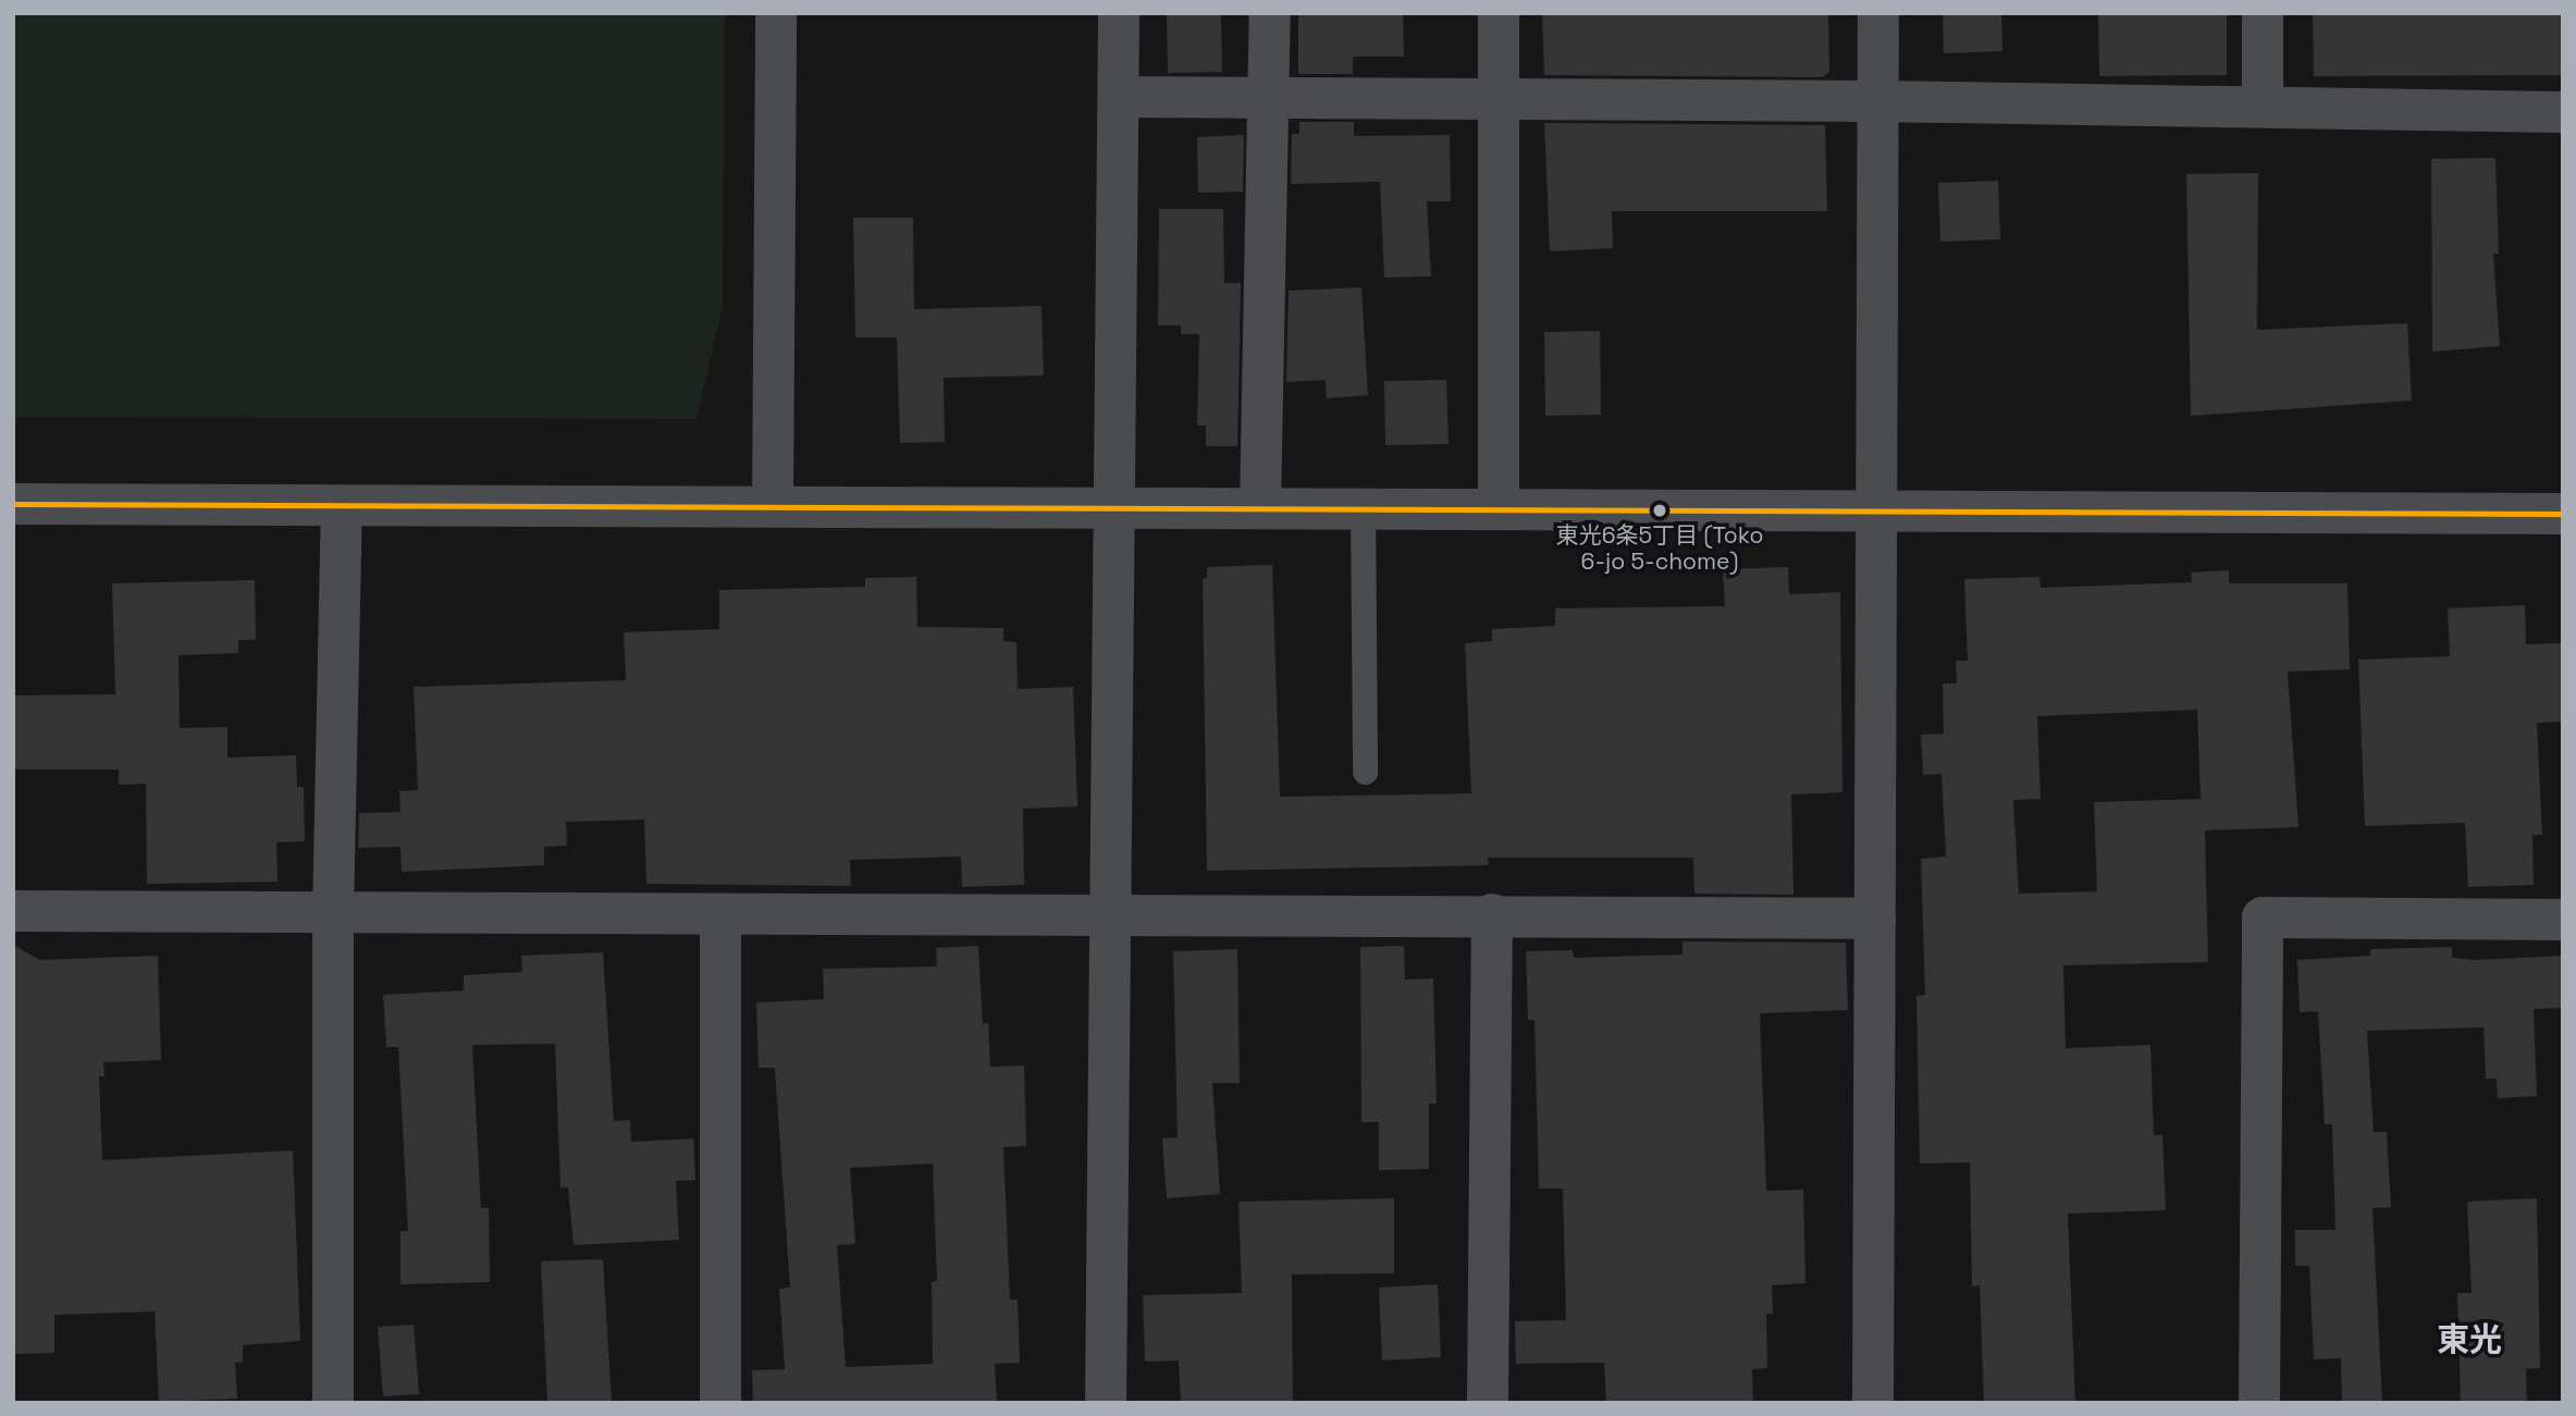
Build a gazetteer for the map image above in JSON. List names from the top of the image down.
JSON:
{
  "districts": ["東光"],
  "places": ["東光6条5丁目 (Toko 6-jo 5-chome)"]
}
